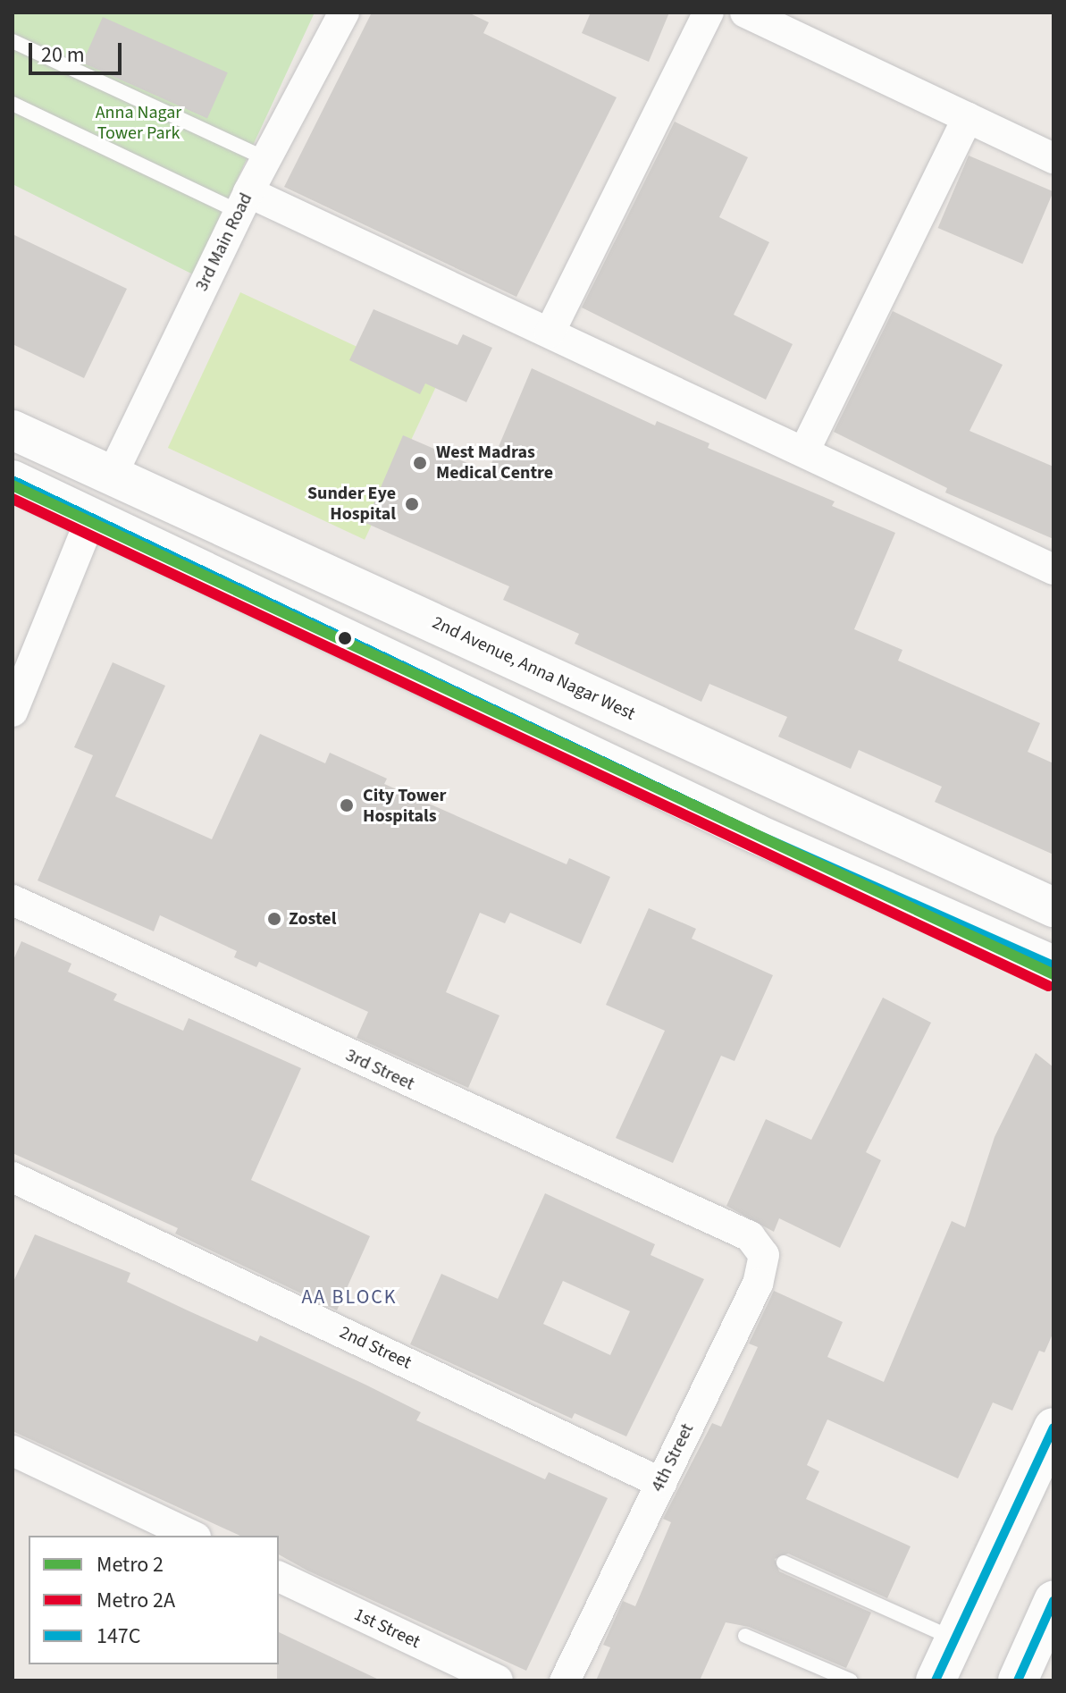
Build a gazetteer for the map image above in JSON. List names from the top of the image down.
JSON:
{
  "streets": {
    "main road": ["2nd Avenue, Anna Nagar West"],
    "street": [
      "3rd Main Road",
      "3rd Street",
      "2nd Street",
      "4th Street",
      "1st Street"
    ]
  },
  "crossings": [
    ["3rd Main Road", "2nd Avenue, Anna Nagar West"],
    ["3rd Street", "4th Street"],
    ["2nd Street", "4th Street"]
  ],
  "districts": ["AA BLOCK"],
  "parks": ["Anna Nagar Tower Park"],
  "places": [
    "West Madras Medical Centre",
    "Sunder Eye Hospital",
    "City Tower Hospitals",
    "Zostel"
  ],
  "lines": ["transit line 147C", "metro line 2", "metro line 2A"],
  "legend": ["Metro 2", "Metro 2A", "147C"],
  "scale_bar": "20 m"
}
